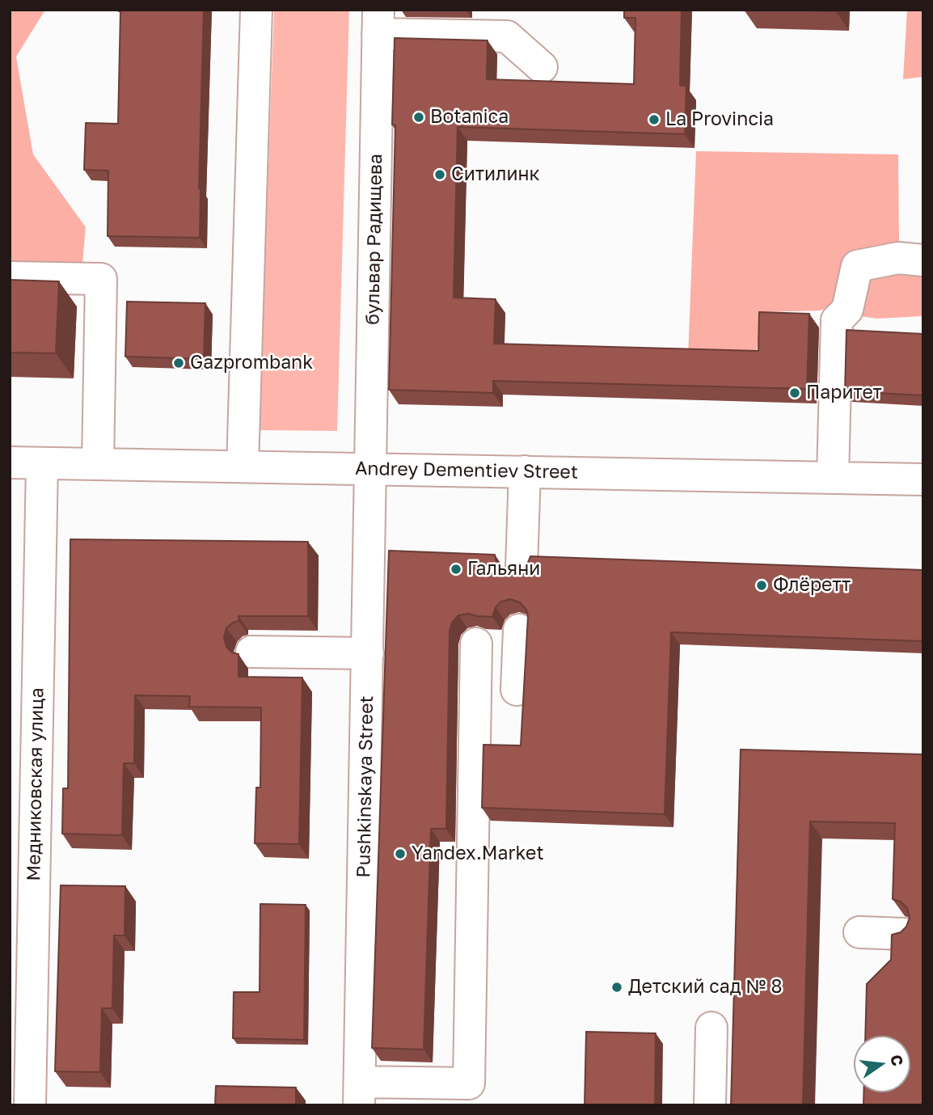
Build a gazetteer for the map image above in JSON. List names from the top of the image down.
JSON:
{
  "streets": {
    "street": [
      "бульвар Радищева",
      "Andrey Dementiev Street",
      "Медниковская улица",
      "Pushkinskaya Street"
    ]
  },
  "crossings": [
    ["бульвар Радищева", "Andrey Dementiev Street"],
    ["бульвар Радищева", "Pushkinskaya Street"],
    ["Andrey Dementiev Street", "Медниковская улица"],
    ["Andrey Dementiev Street", "Pushkinskaya Street"]
  ],
  "places": [
    "Botanica",
    "La Provincia",
    "Ситилинк",
    "Gazprombank",
    "Паритет",
    "Гальяни",
    "Флёретт",
    "Yandex.Market",
    "Детский сад № 8"
  ],
  "north": "right"
}
